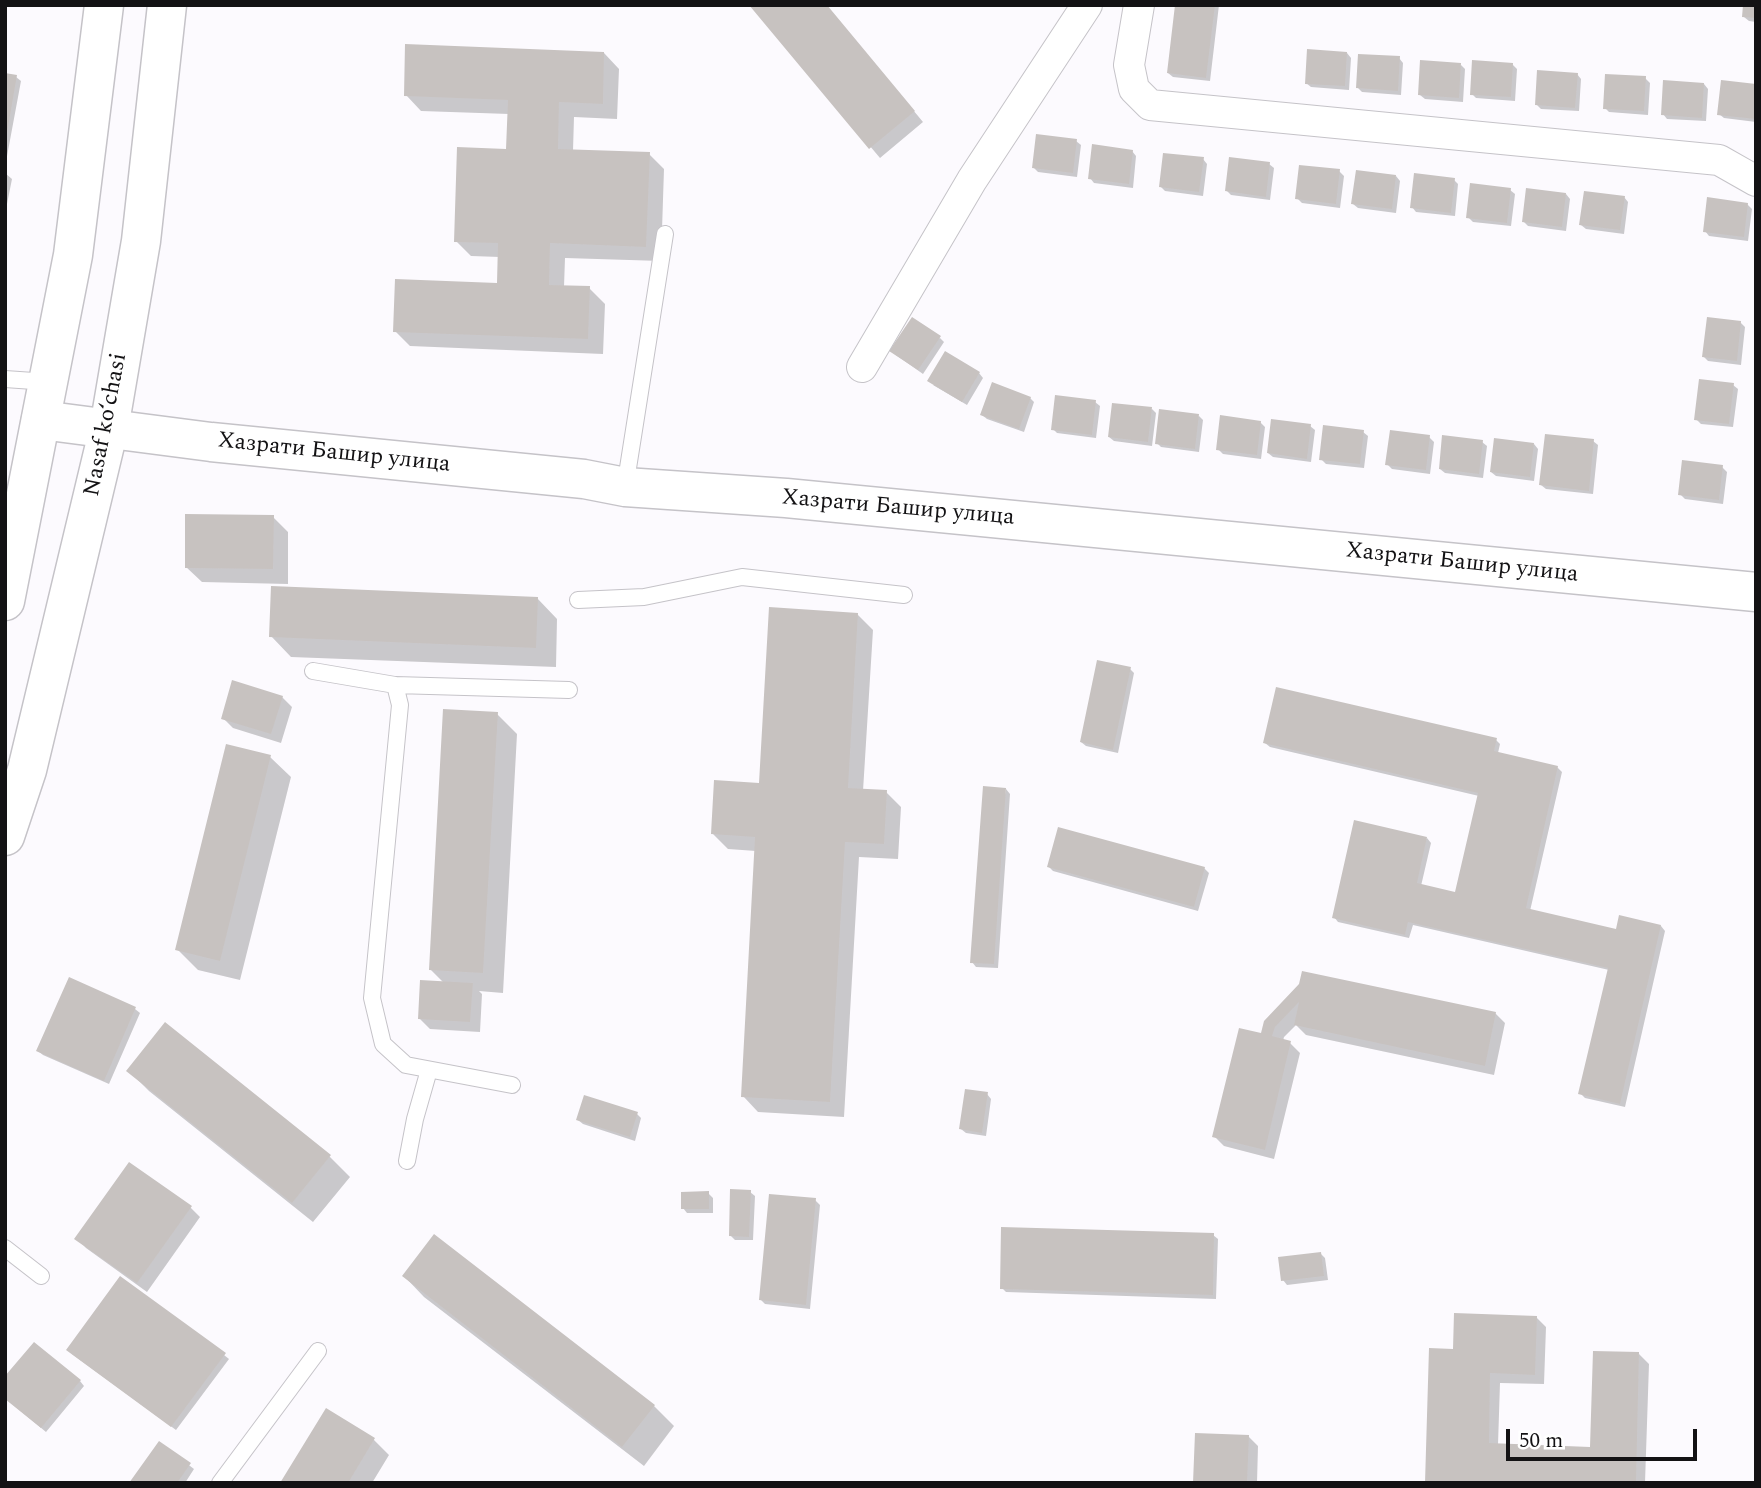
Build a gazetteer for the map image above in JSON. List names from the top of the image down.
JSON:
{
  "streets": {
    "street": ["Nasaf ko‘chasi", "Хазрати Башир улица"]
  },
  "crossings": [
    ["Nasaf ko‘chasi", "Хазрати Башир улица"]
  ],
  "scale_bar": "50 m"
}
